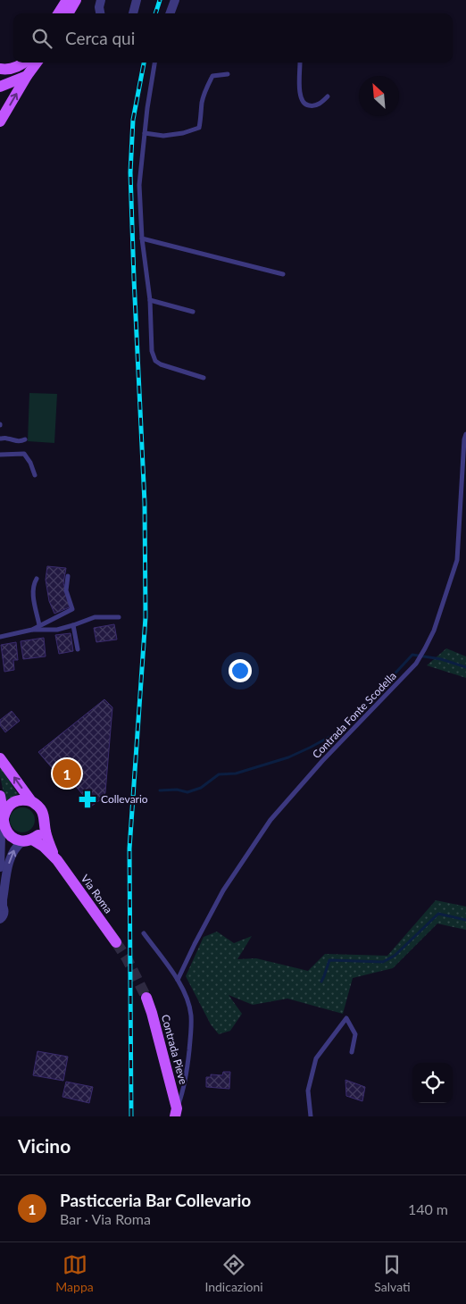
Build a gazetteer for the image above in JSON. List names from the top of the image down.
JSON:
{
  "streets": {
    "main road": ["Via Roma", "Contrada Pieve"],
    "lane": ["Contrada Fonte Scodella"]
  },
  "crossings": [
    ["Contrada Fonte Scodella", "Contrada Pieve"]
  ],
  "places": {
    "pharmacy": ["Collevario"]
  },
  "north": "top left",
  "page": {
    "search": "Cerca qui",
    "pins": "1",
    "heading": "Vicino",
    "list": [
      {
        "mark": "1",
        "name": "Pasticceria Bar Collevario",
        "note": "Bar · Via Roma",
        "value": "140 m"
      }
    ],
    "nav": ["Mappa", "Indicazioni", "Salvati"]
  }
}
